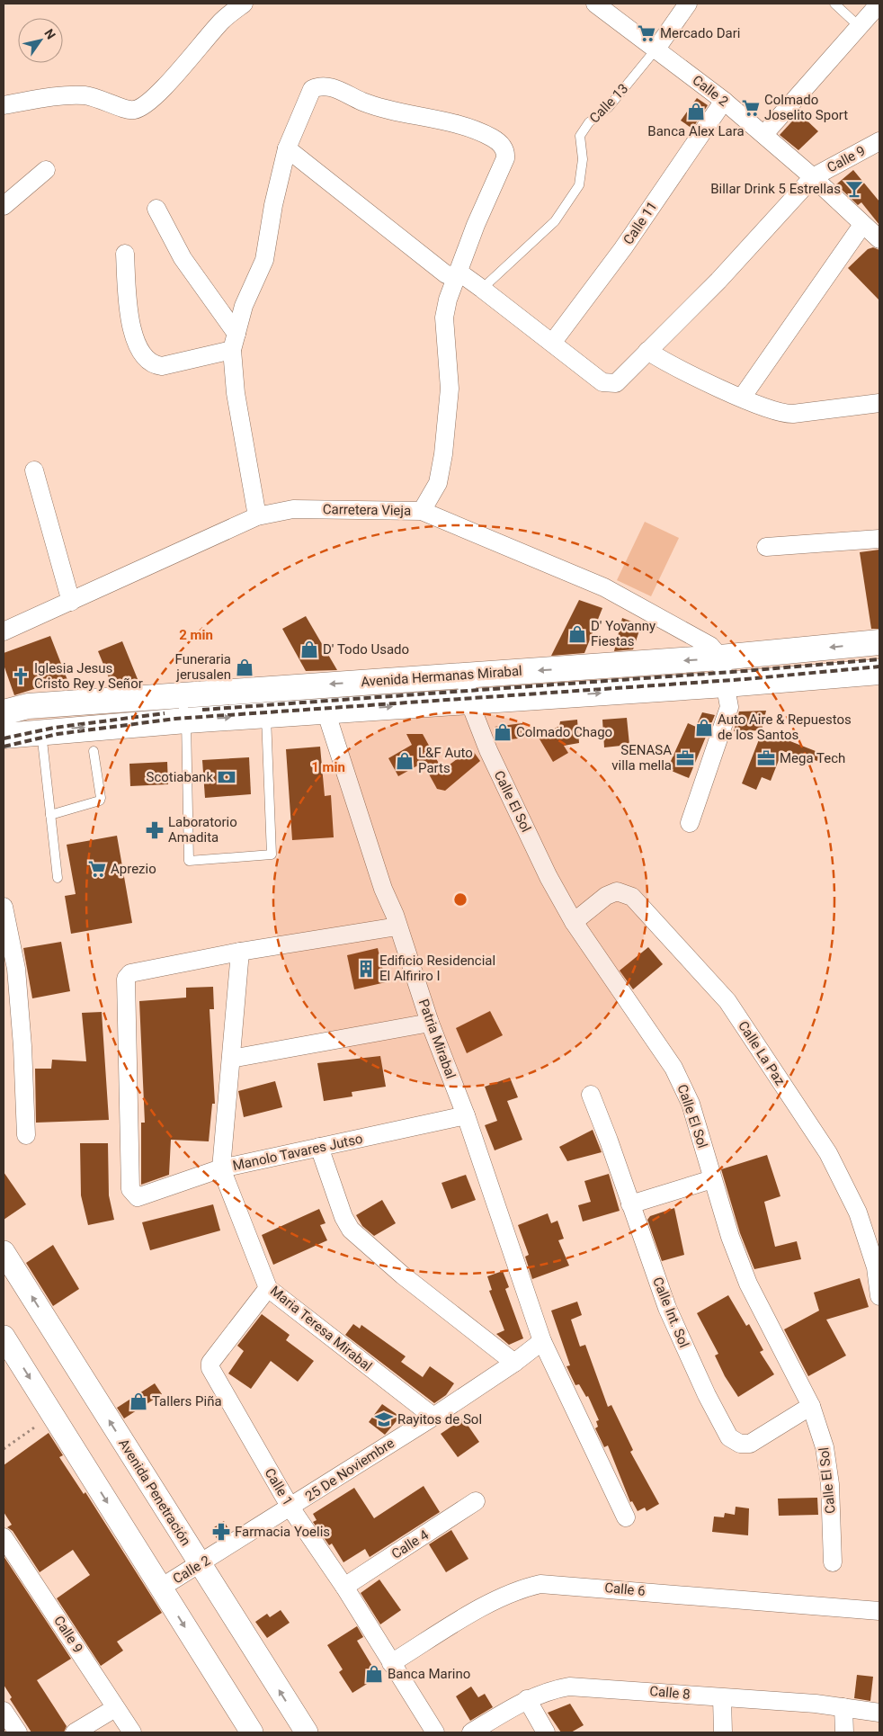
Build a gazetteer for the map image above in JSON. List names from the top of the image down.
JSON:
{
  "streets": {
    "main road": ["Avenida Hermanas Mirabal"],
    "street": [
      "Calle 2",
      "Calle 13",
      "Calle 9",
      "Calle 11",
      "Carretera Vieja",
      "Calle El Sol",
      "Patria Mirabal",
      "Calle La Paz",
      "Manolo Tavares Jutso",
      "Calle Int. Sol",
      "Maria Teresa Mirabal",
      "25 De Noviembre",
      "Calle 1",
      "Avenida Penetración",
      "Calle 4",
      "Calle 6",
      "Calle 8"
    ]
  },
  "crossings": [
    ["Calle 2", "Calle 13"],
    ["Calle 2", "Calle 9"],
    ["Calle 2", "Calle 11"],
    ["Calle 2", "25 De Noviembre"],
    ["Calle 2", "Calle 1"],
    ["Calle 2", "Avenida Penetración"],
    ["Calle 9", "Calle 11"],
    ["Carretera Vieja", "Avenida Hermanas Mirabal"],
    ["Avenida Hermanas Mirabal", "Calle El Sol"],
    ["Avenida Hermanas Mirabal", "Patria Mirabal"],
    ["Calle El Sol", "Calle La Paz"],
    ["Calle El Sol", "Calle Int. Sol"],
    ["Patria Mirabal", "Manolo Tavares Jutso"],
    ["Patria Mirabal", "25 De Noviembre"],
    ["Manolo Tavares Jutso", "Maria Teresa Mirabal"],
    ["Maria Teresa Mirabal", "25 De Noviembre"],
    ["Maria Teresa Mirabal", "Calle 1"],
    ["25 De Noviembre", "Calle 1"],
    ["Calle 1", "Calle 4"],
    ["Calle 1", "Calle 6"]
  ],
  "places": {
    "supermarket": ["Mercado Dari", "Colmado Joselito Sport", "Aprezio"],
    "shop": [
      "Banca Alex Lara",
      "D' Yovanny Fiestas",
      "D' Todo Usado",
      "Funeraria jerusalen",
      "Auto Aire & Repuestos de los Santos",
      "Colmado Chago",
      "L&F Auto Parts",
      "Tallers Piña",
      "Banca Marino"
    ],
    "bar": ["Billar Drink 5 Estrellas"],
    "church": ["Iglesia Jesus Cristo Rey y Señor"],
    "office": ["SENASA villa mella", "Mega Tech"],
    "bank": ["Scotiabank"],
    "pharmacy": ["Laboratorio Amadita", "Farmacia Yoelis"],
    "building": ["Edificio Residencial El Alfiriro I"],
    "school or university": ["Rayitos de Sol"]
  },
  "north": "top right",
  "rings": ["2 min", "1 min"]
}
